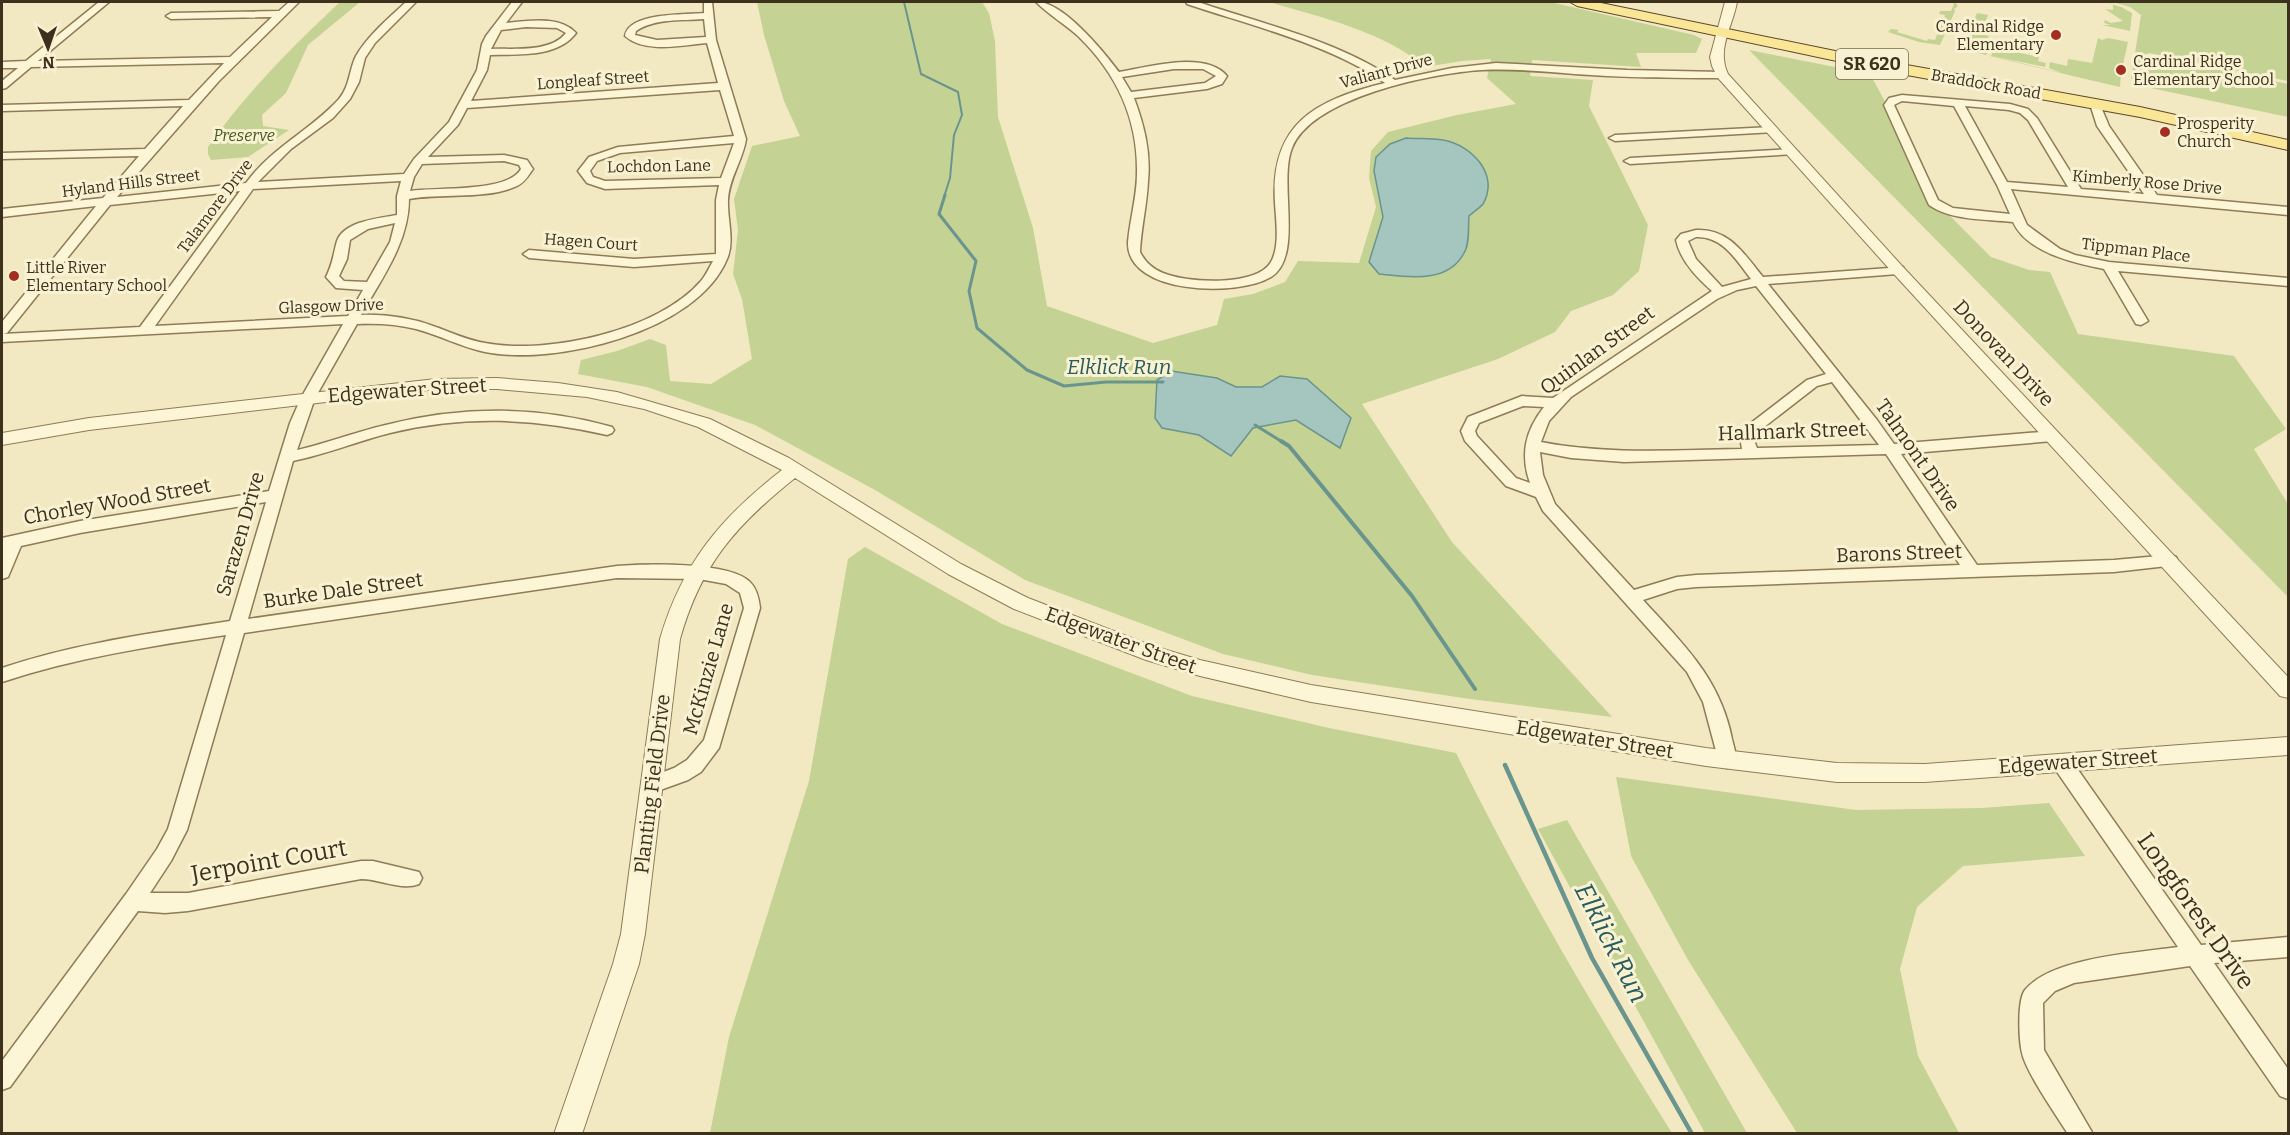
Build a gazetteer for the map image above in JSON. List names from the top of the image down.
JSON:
{
  "streets": {
    "main road": ["SR 620", "Braddock Road"],
    "street": [
      "Valiant Drive",
      "Longleaf Street",
      "Lochdon Lane",
      "Kimberly Rose Drive",
      "Hyland Hills Street",
      "Talamore Drive",
      "Hagen Court",
      "Tippman Place",
      "Glasgow Drive",
      "Quinlan Street",
      "Donovan Drive",
      "Edgewater Street",
      "Hallmark Street",
      "Talmont Drive",
      "Chorley Wood Street",
      "Sarazen Drive",
      "Barons Street",
      "Burke Dale Street",
      "McKinzie Lane",
      "Planting Field Drive",
      "Jerpoint Court",
      "Longforest Drive"
    ]
  },
  "crossings": [
    ["Valiant Drive", "Donovan Drive"],
    ["Longleaf Street", "Sarazen Drive"],
    ["Kimberly Rose Drive", "Tippman Place"],
    ["Hyland Hills Street", "Talamore Drive"],
    ["Hyland Hills Street", "Sarazen Drive"],
    ["Talamore Drive", "Glasgow Drive"],
    ["Hagen Court", "Glasgow Drive"],
    ["Glasgow Drive", "Sarazen Drive"],
    ["Quinlan Street", "Donovan Drive"],
    ["Quinlan Street", "Edgewater Street"],
    ["Quinlan Street", "Hallmark Street"],
    ["Quinlan Street", "Talmont Drive"],
    ["Quinlan Street", "Barons Street"],
    ["Donovan Drive", "Hallmark Street"],
    ["Donovan Drive", "Barons Street"],
    ["Edgewater Street", "Sarazen Drive"],
    ["Edgewater Street", "Planting Field Drive"],
    ["Edgewater Street", "Longforest Drive"],
    ["Hallmark Street", "Talmont Drive"],
    ["Talmont Drive", "Barons Street"],
    ["Chorley Wood Street", "Sarazen Drive"],
    ["Sarazen Drive", "Burke Dale Street"],
    ["Sarazen Drive", "Jerpoint Court"],
    ["Burke Dale Street", "McKinzie Lane"],
    ["Burke Dale Street", "Planting Field Drive"],
    ["McKinzie Lane", "Planting Field Drive"]
  ],
  "water": ["Elklick Run"],
  "parks": ["Preserve"],
  "places": [
    "Cardinal Ridge Elementary",
    "Cardinal Ridge Elementary School",
    "Prosperity Church",
    "Little River Elementary School"
  ],
  "north": "bottom"
}
